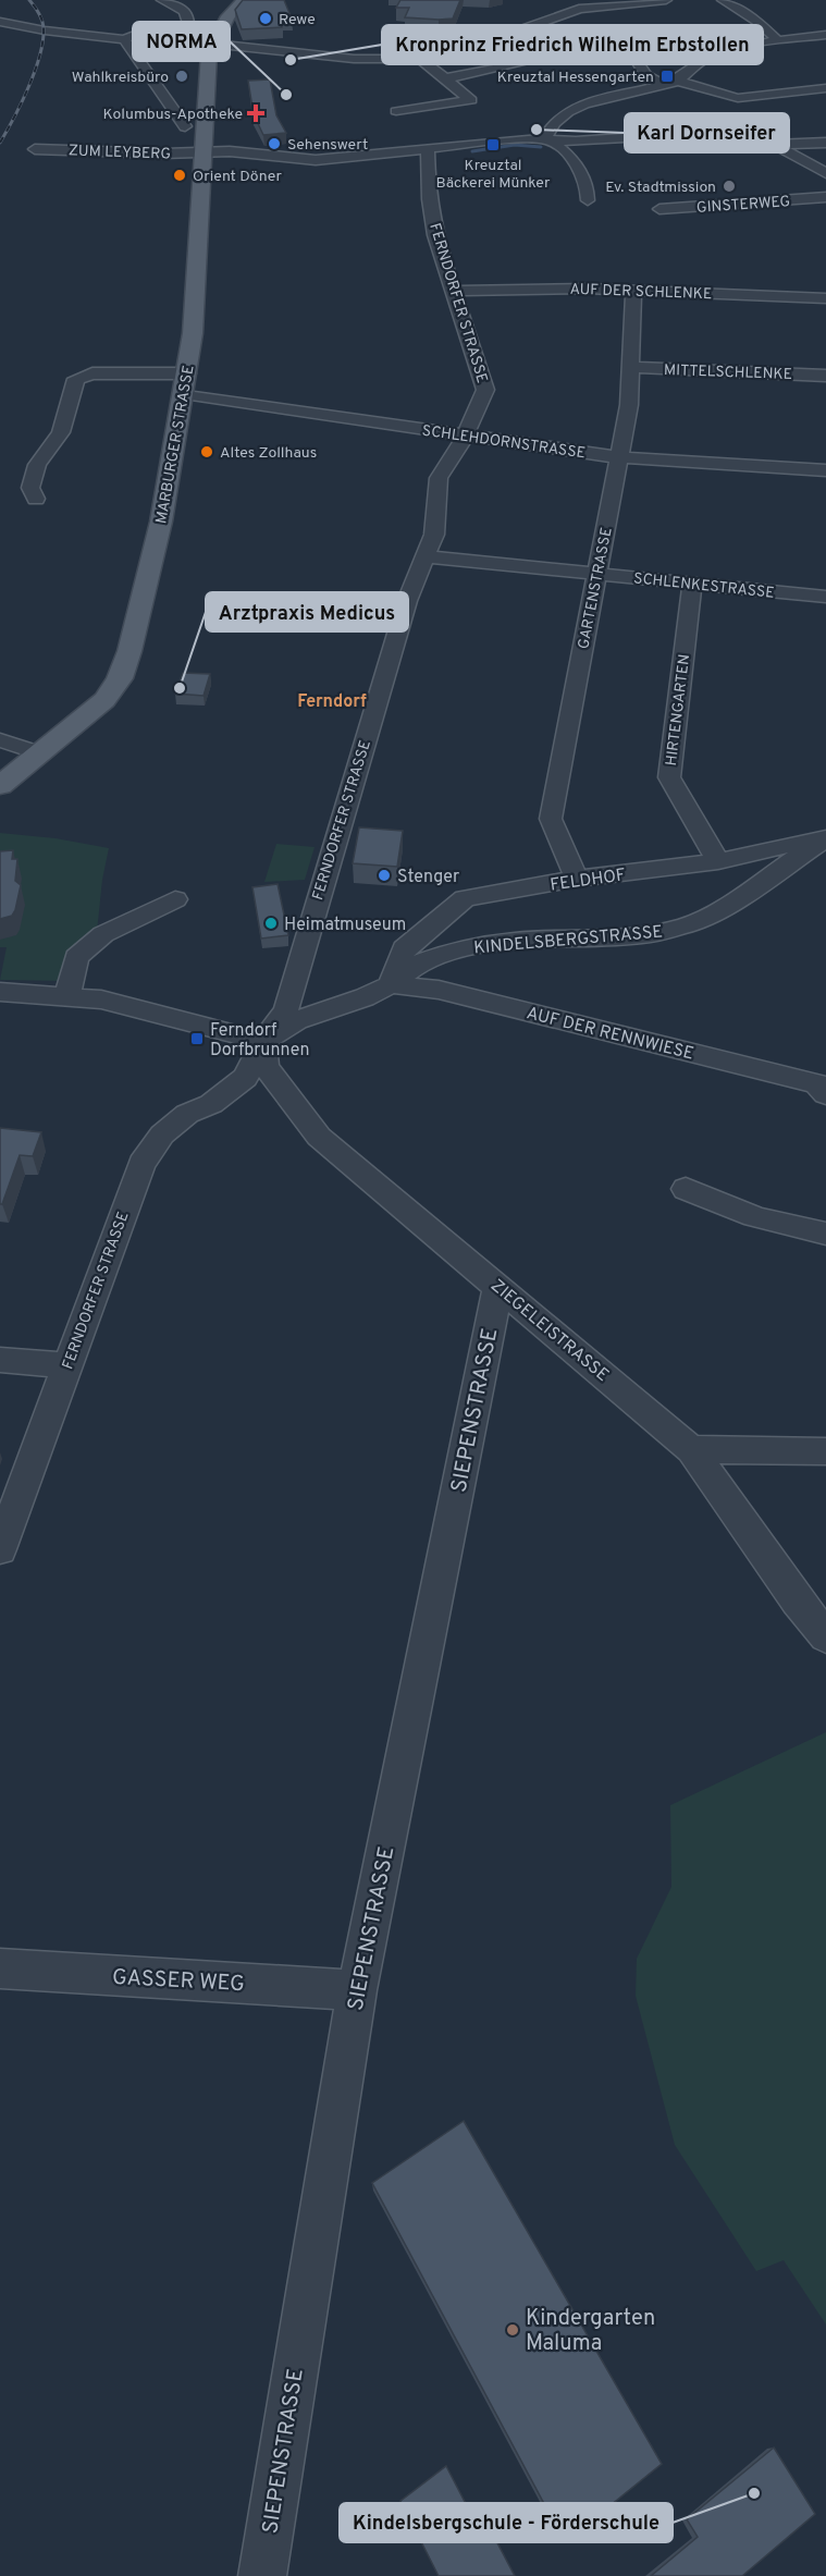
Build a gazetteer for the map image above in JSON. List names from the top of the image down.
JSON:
{
  "streets": {
    "main road": ["MARBURGER STRASSE"],
    "street": [
      "ZUM LEYBERG",
      "GINSTERWEG",
      "AUF DER SCHLENKE",
      "FERNDORFER STRASSE",
      "MITTELSCHLENKE",
      "SCHLEHDORNSTRASSE",
      "SCHLENKESTRASSE",
      "GARTENSTRASSE",
      "HIRTENGARTEN",
      "FELDHOF",
      "KINDELSBERGSTRASSE",
      "AUF DER RENNWIESE",
      "ZIEGELEISTRASSE",
      "SIEPENSTRASSE",
      "GASSER WEG"
    ]
  },
  "crossings": [
    ["ZUM LEYBERG", "FERNDORFER STRASSE"],
    ["ZUM LEYBERG", "MARBURGER STRASSE"],
    ["AUF DER SCHLENKE", "FERNDORFER STRASSE"],
    ["AUF DER SCHLENKE", "GARTENSTRASSE"],
    ["FERNDORFER STRASSE", "SCHLEHDORNSTRASSE"],
    ["FERNDORFER STRASSE", "SCHLENKESTRASSE"],
    ["FERNDORFER STRASSE", "KINDELSBERGSTRASSE"],
    ["FERNDORFER STRASSE", "ZIEGELEISTRASSE"],
    ["MITTELSCHLENKE", "GARTENSTRASSE"],
    ["SCHLEHDORNSTRASSE", "MARBURGER STRASSE"],
    ["SCHLEHDORNSTRASSE", "GARTENSTRASSE"],
    ["SCHLENKESTRASSE", "GARTENSTRASSE"],
    ["SCHLENKESTRASSE", "HIRTENGARTEN"],
    ["GARTENSTRASSE", "FELDHOF"],
    ["HIRTENGARTEN", "FELDHOF"],
    ["FELDHOF", "KINDELSBERGSTRASSE"],
    ["FELDHOF", "AUF DER RENNWIESE"],
    ["KINDELSBERGSTRASSE", "AUF DER RENNWIESE"],
    ["KINDELSBERGSTRASSE", "ZIEGELEISTRASSE"],
    ["ZIEGELEISTRASSE", "SIEPENSTRASSE"],
    ["SIEPENSTRASSE", "GASSER WEG"]
  ],
  "districts": ["Ferndorf"],
  "places": {
    "other": [
      "Rewe",
      "Kronprinz Friedrich Wilhelm Erbstollen",
      "Wahlkreisbüro",
      "NORMA",
      "Karl Dornseifer",
      "Sehenswert",
      "Orient Döner",
      "Ev. Stadtmission",
      "Altes Zollhaus",
      "Arztpraxis Medicus",
      "Stenger",
      "Heimatmuseum",
      "Kindergarten Maluma",
      "Kindelsbergschule - Förderschule"
    ],
    "transit": ["Kreuztal Hessengarten", "Kreuztal Bäckerei Münker", "Ferndorf Dorfbrunnen"],
    "health": ["Kolumbus-Apotheke"]
  }
}
